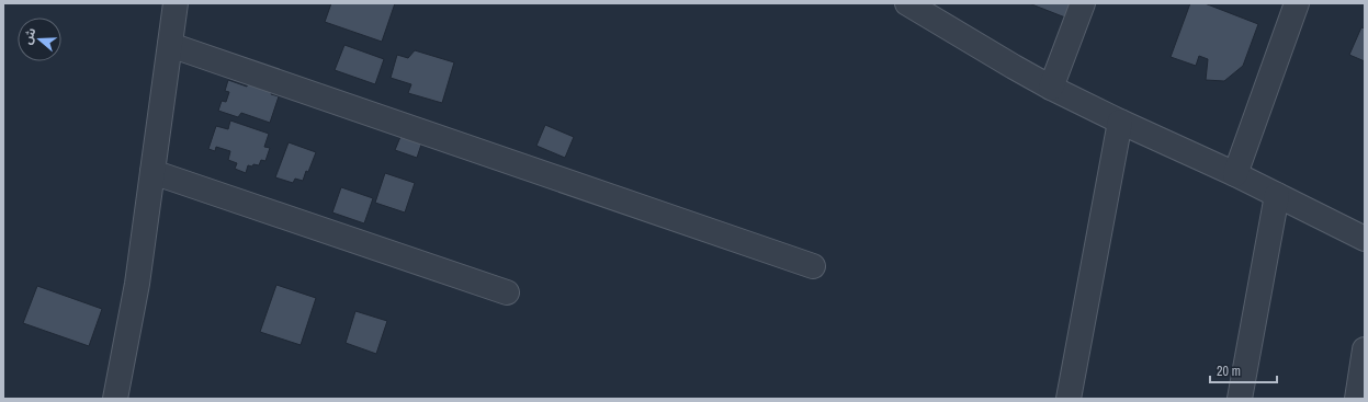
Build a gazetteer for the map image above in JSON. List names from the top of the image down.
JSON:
{
  "scale_bar": "20 m",
  "north": "left"
}
